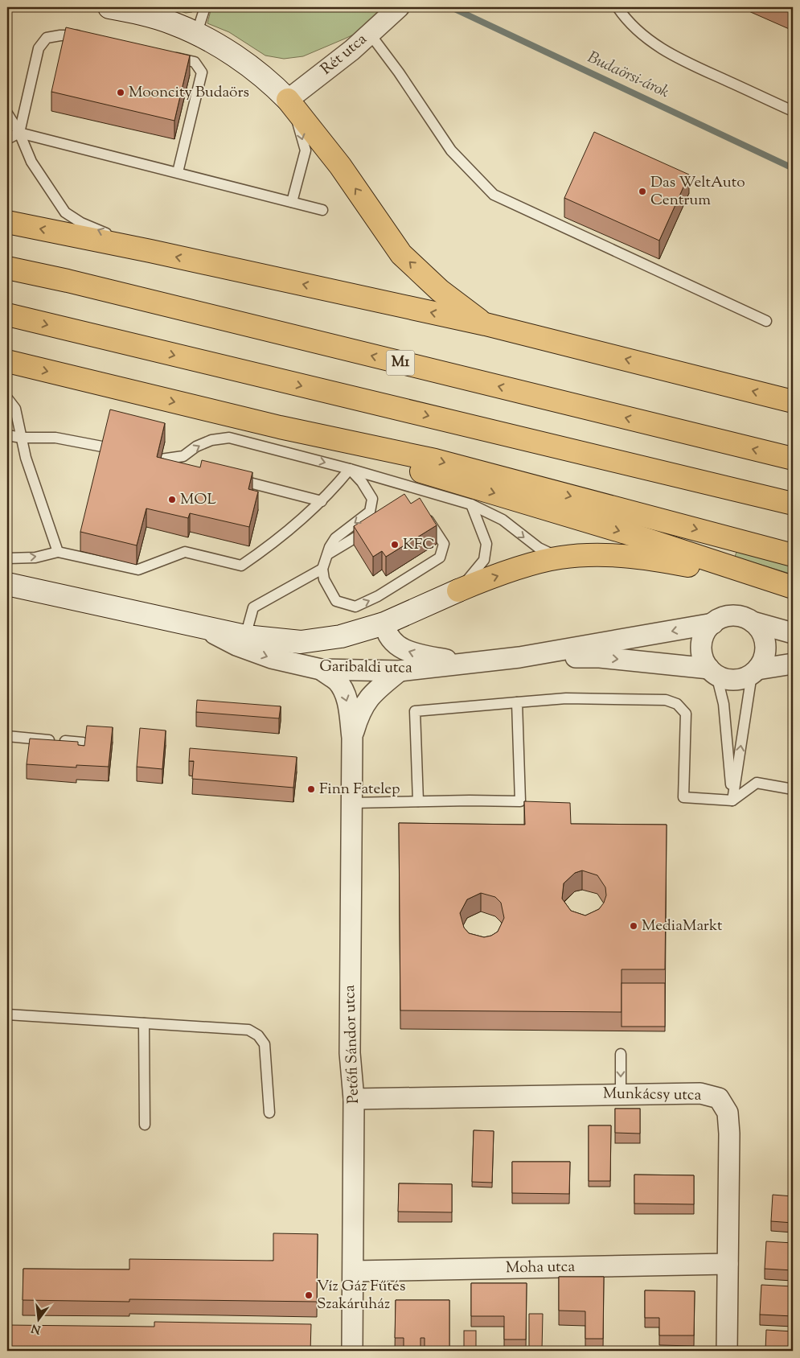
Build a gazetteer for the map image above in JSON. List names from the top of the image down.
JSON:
{
  "streets": {
    "highway": ["M1"],
    "street": [
      "Rét utca",
      "Garibaldi utca",
      "Petőfi Sándor utca",
      "Munkácsy utca",
      "Moha utca"
    ]
  },
  "crossings": [
    ["Garibaldi utca", "Petőfi Sándor utca"],
    ["Petőfi Sándor utca", "Munkácsy utca"],
    ["Petőfi Sándor utca", "Moha utca"],
    ["Munkácsy utca", "Moha utca"]
  ],
  "water": ["Budaörsi-árok"],
  "places": [
    "Mooncity Budaörs",
    "Das WeltAuto Centrum",
    "MOL",
    "KFC",
    "Finn Fatelep",
    "MediaMarkt",
    "Víz Gáz Fűtés Szakáruház"
  ],
  "north": "bottom"
}
